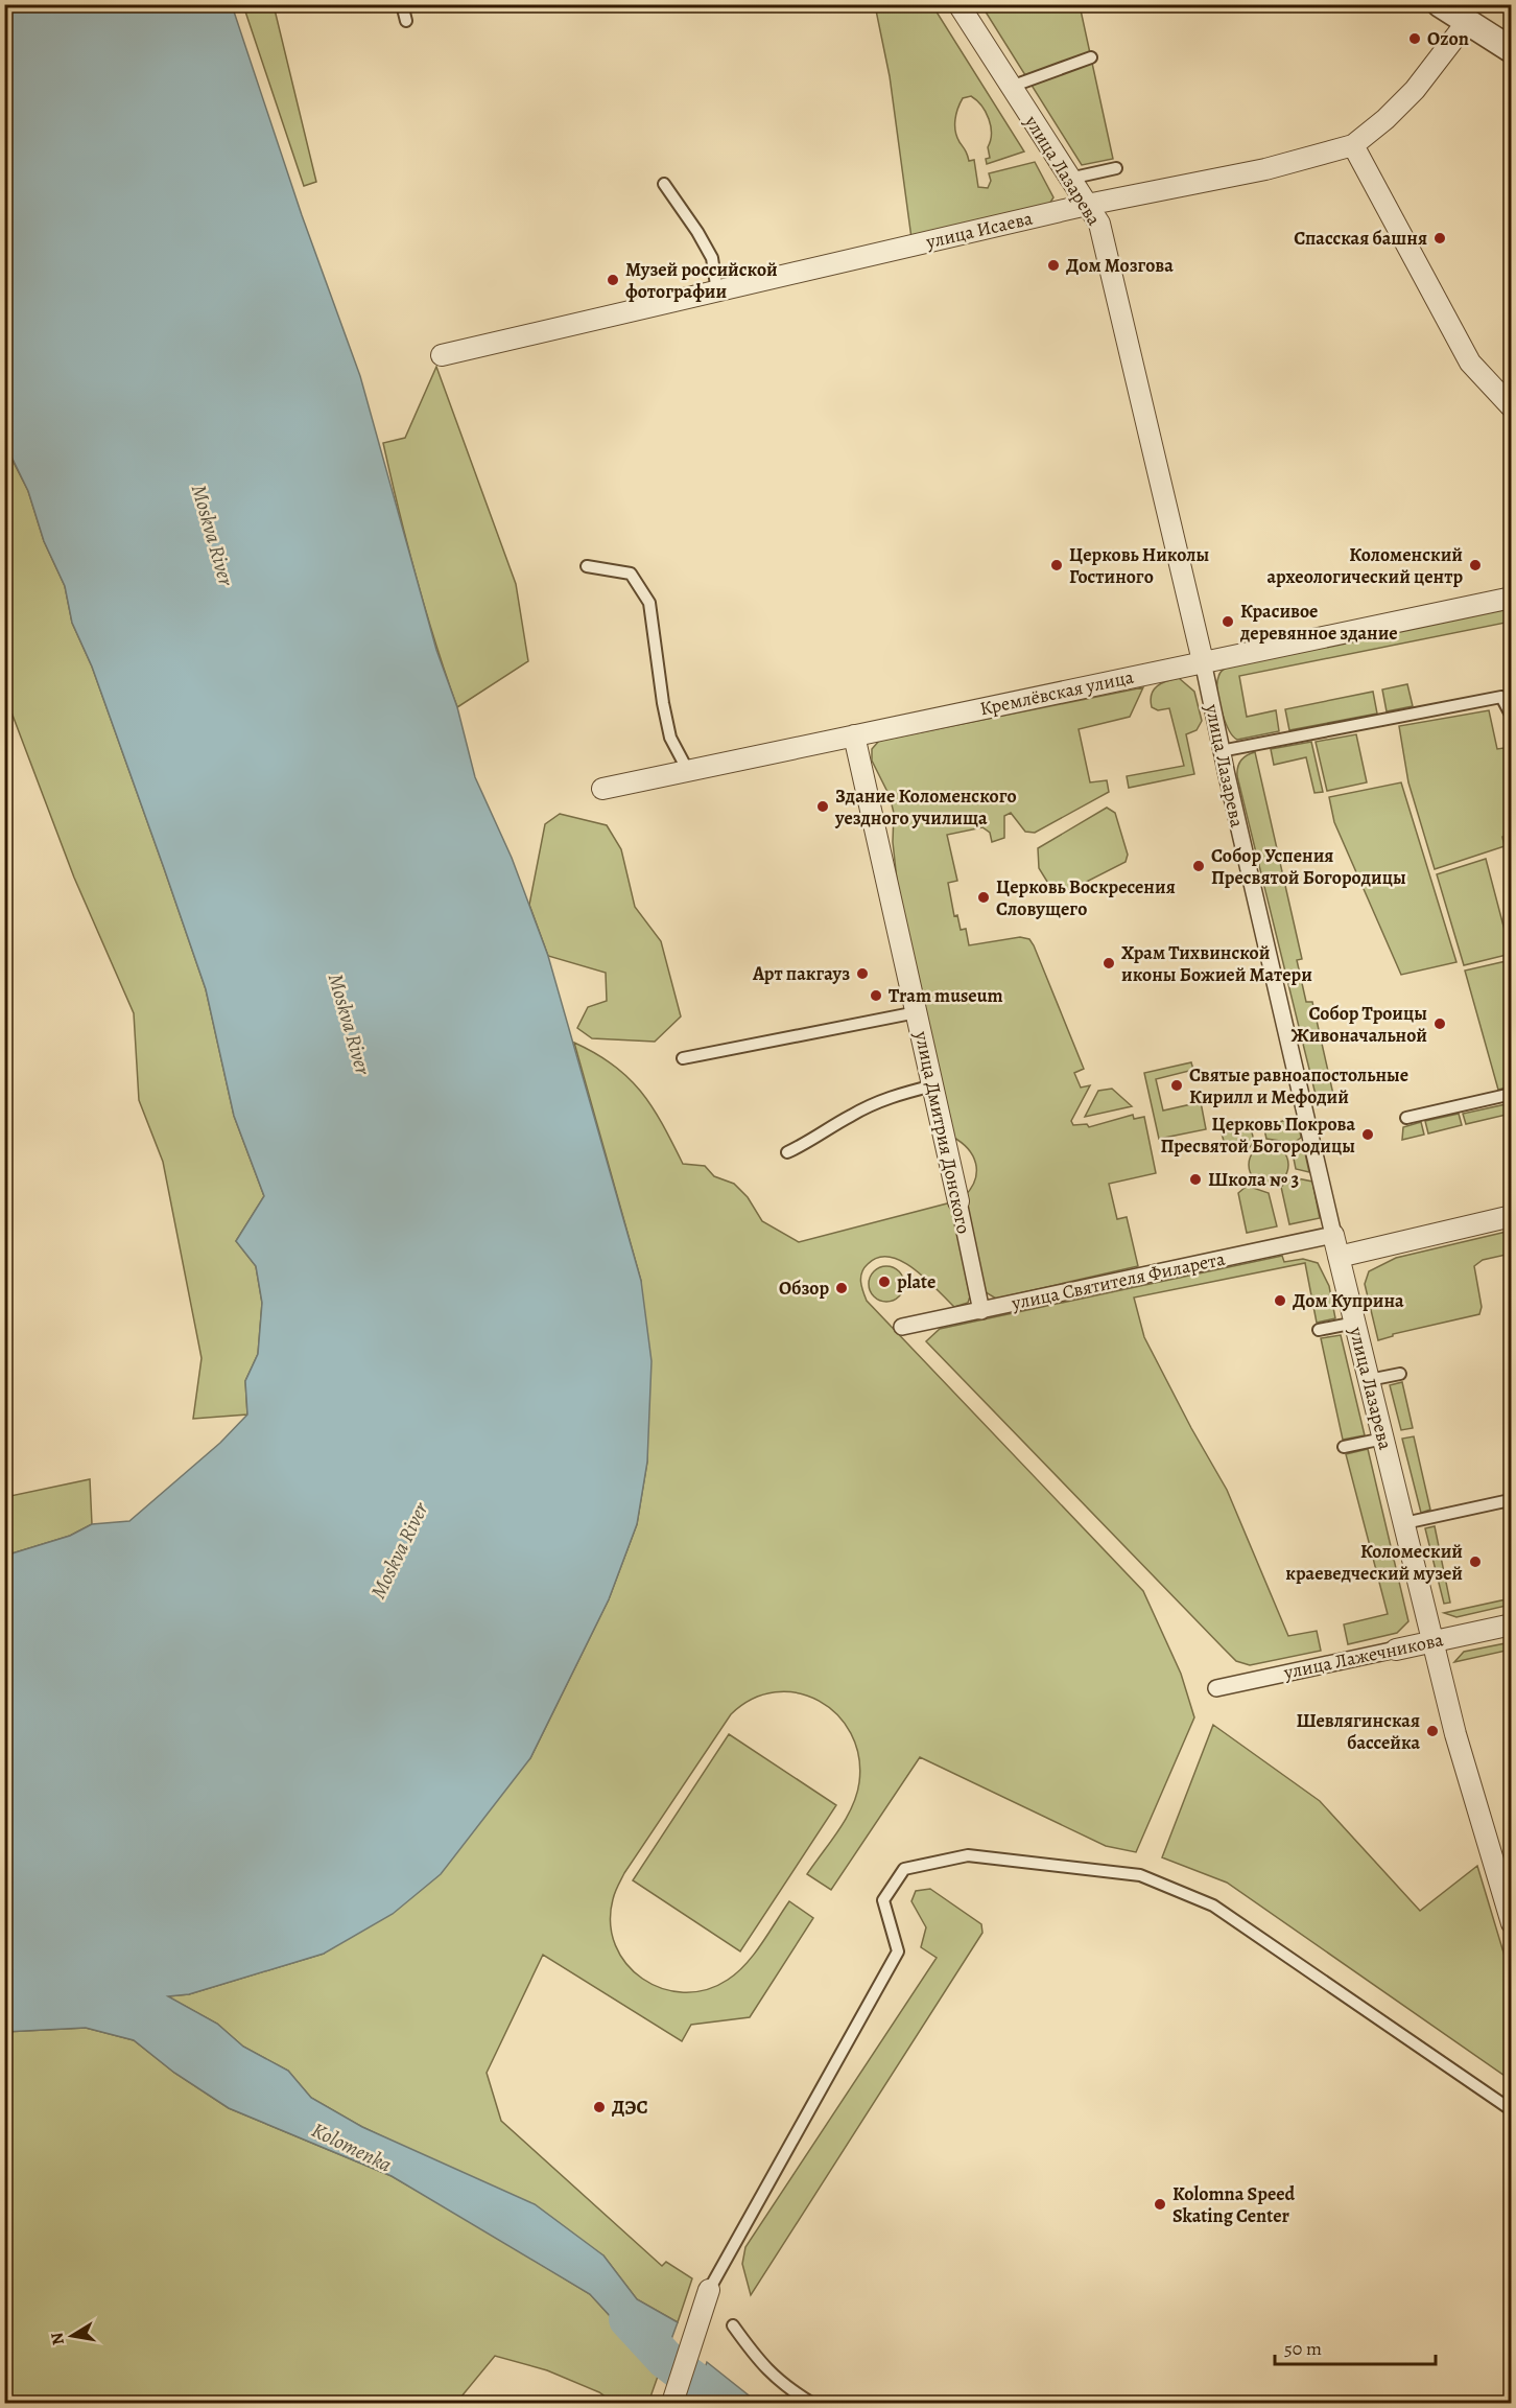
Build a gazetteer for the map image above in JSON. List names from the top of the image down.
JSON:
{
  "streets": {
    "street": [
      "улица Лазарева",
      "улица Исаева",
      "Кремлёвская улица",
      "улица Дмитрия Донского",
      "улица Святителя Филарета",
      "улица Лажечникова"
    ]
  },
  "crossings": [
    ["улица Лазарева", "улица Исаева"],
    ["улица Лазарева", "Кремлёвская улица"],
    ["улица Лазарева", "улица Святителя Филарета"],
    ["улица Лазарева", "улица Лажечникова"],
    ["Кремлёвская улица", "улица Дмитрия Донского"],
    ["улица Дмитрия Донского", "улица Святителя Филарета"]
  ],
  "water": ["Moskva River", "Kolomenka"],
  "places": [
    "Ozon",
    "Спасская башня",
    "Дом Мозгова",
    "Музей российской фотографии",
    "Церковь Николы Гостиного",
    "Коломенский археологический центр",
    "Красивое деревянное здание",
    "Здание Коломенского уездного училища",
    "Собор Успения Пресвятой Богородицы",
    "Церковь Воскресения Словущего",
    "Храм Тихвинской иконы Божией Матери",
    "Арт пакгауз",
    "Tram museum",
    "Собор Троицы Живоначальной",
    "Святые равноапостольные Кирилл и Мефодий",
    "Церковь Покрова Пресвятой Богородицы",
    "Школа № 3",
    "plate",
    "Обзор",
    "Дом Куприна",
    "Коломеский краеведческий музей",
    "Шевлягинская бассейка",
    "ДЭС",
    "Kolomna Speed Skating Center"
  ],
  "scale_bar": "50 m",
  "north": "left"
}
